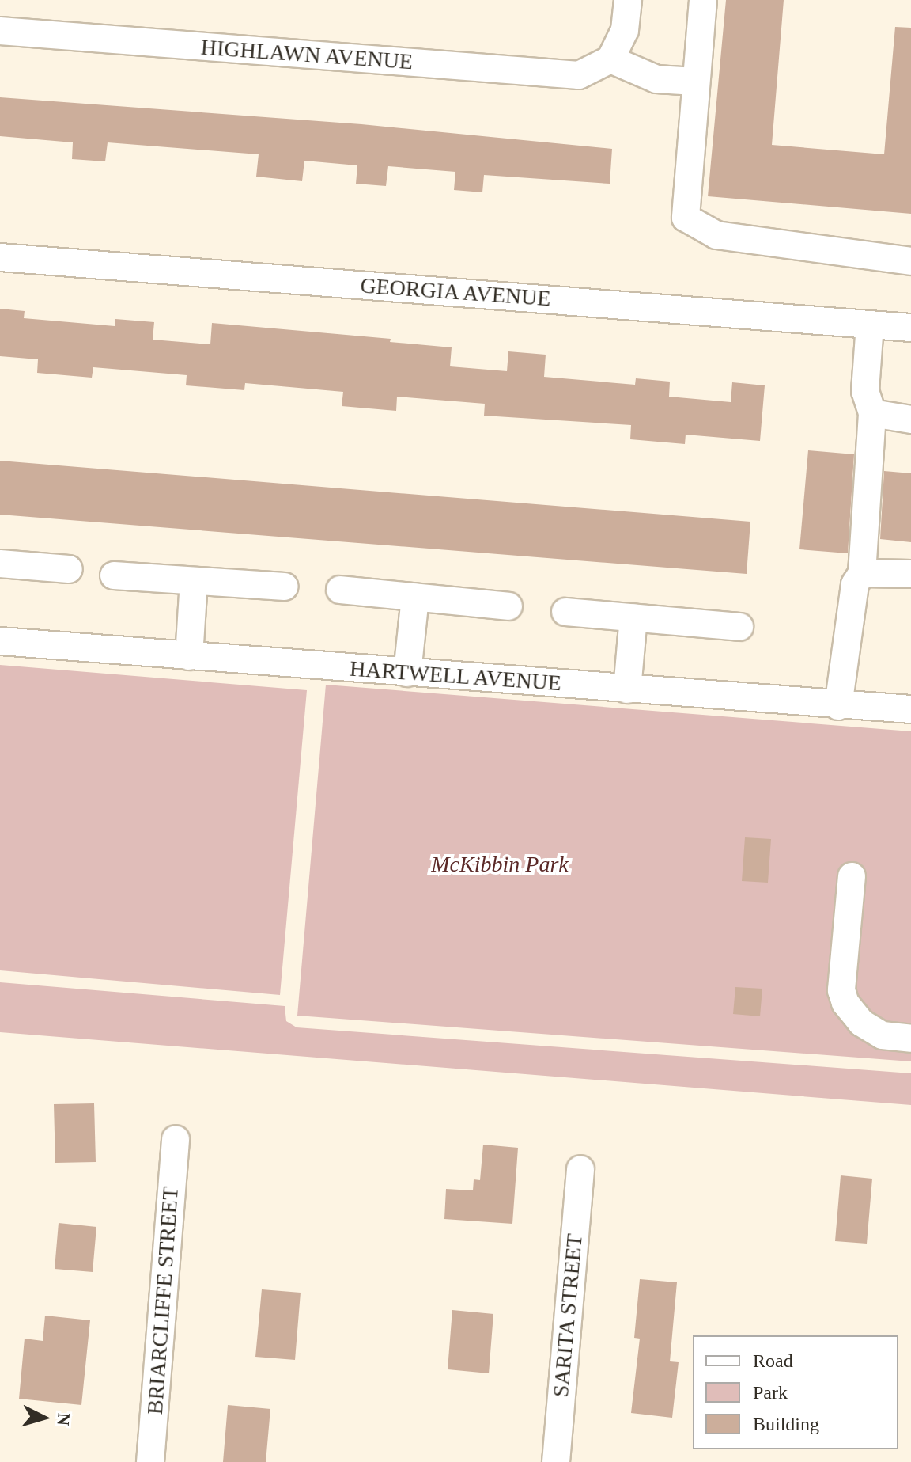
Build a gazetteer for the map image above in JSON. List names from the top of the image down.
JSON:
{
  "streets": {
    "street": [
      "HIGHLAWN AVENUE",
      "GEORGIA AVENUE",
      "HARTWELL AVENUE",
      "BRIARCLIFFE STREET",
      "SARITA STREET"
    ]
  },
  "parks": ["McKibbin Park"],
  "legend": ["Road", "Park", "Building"],
  "north": "right"
}
